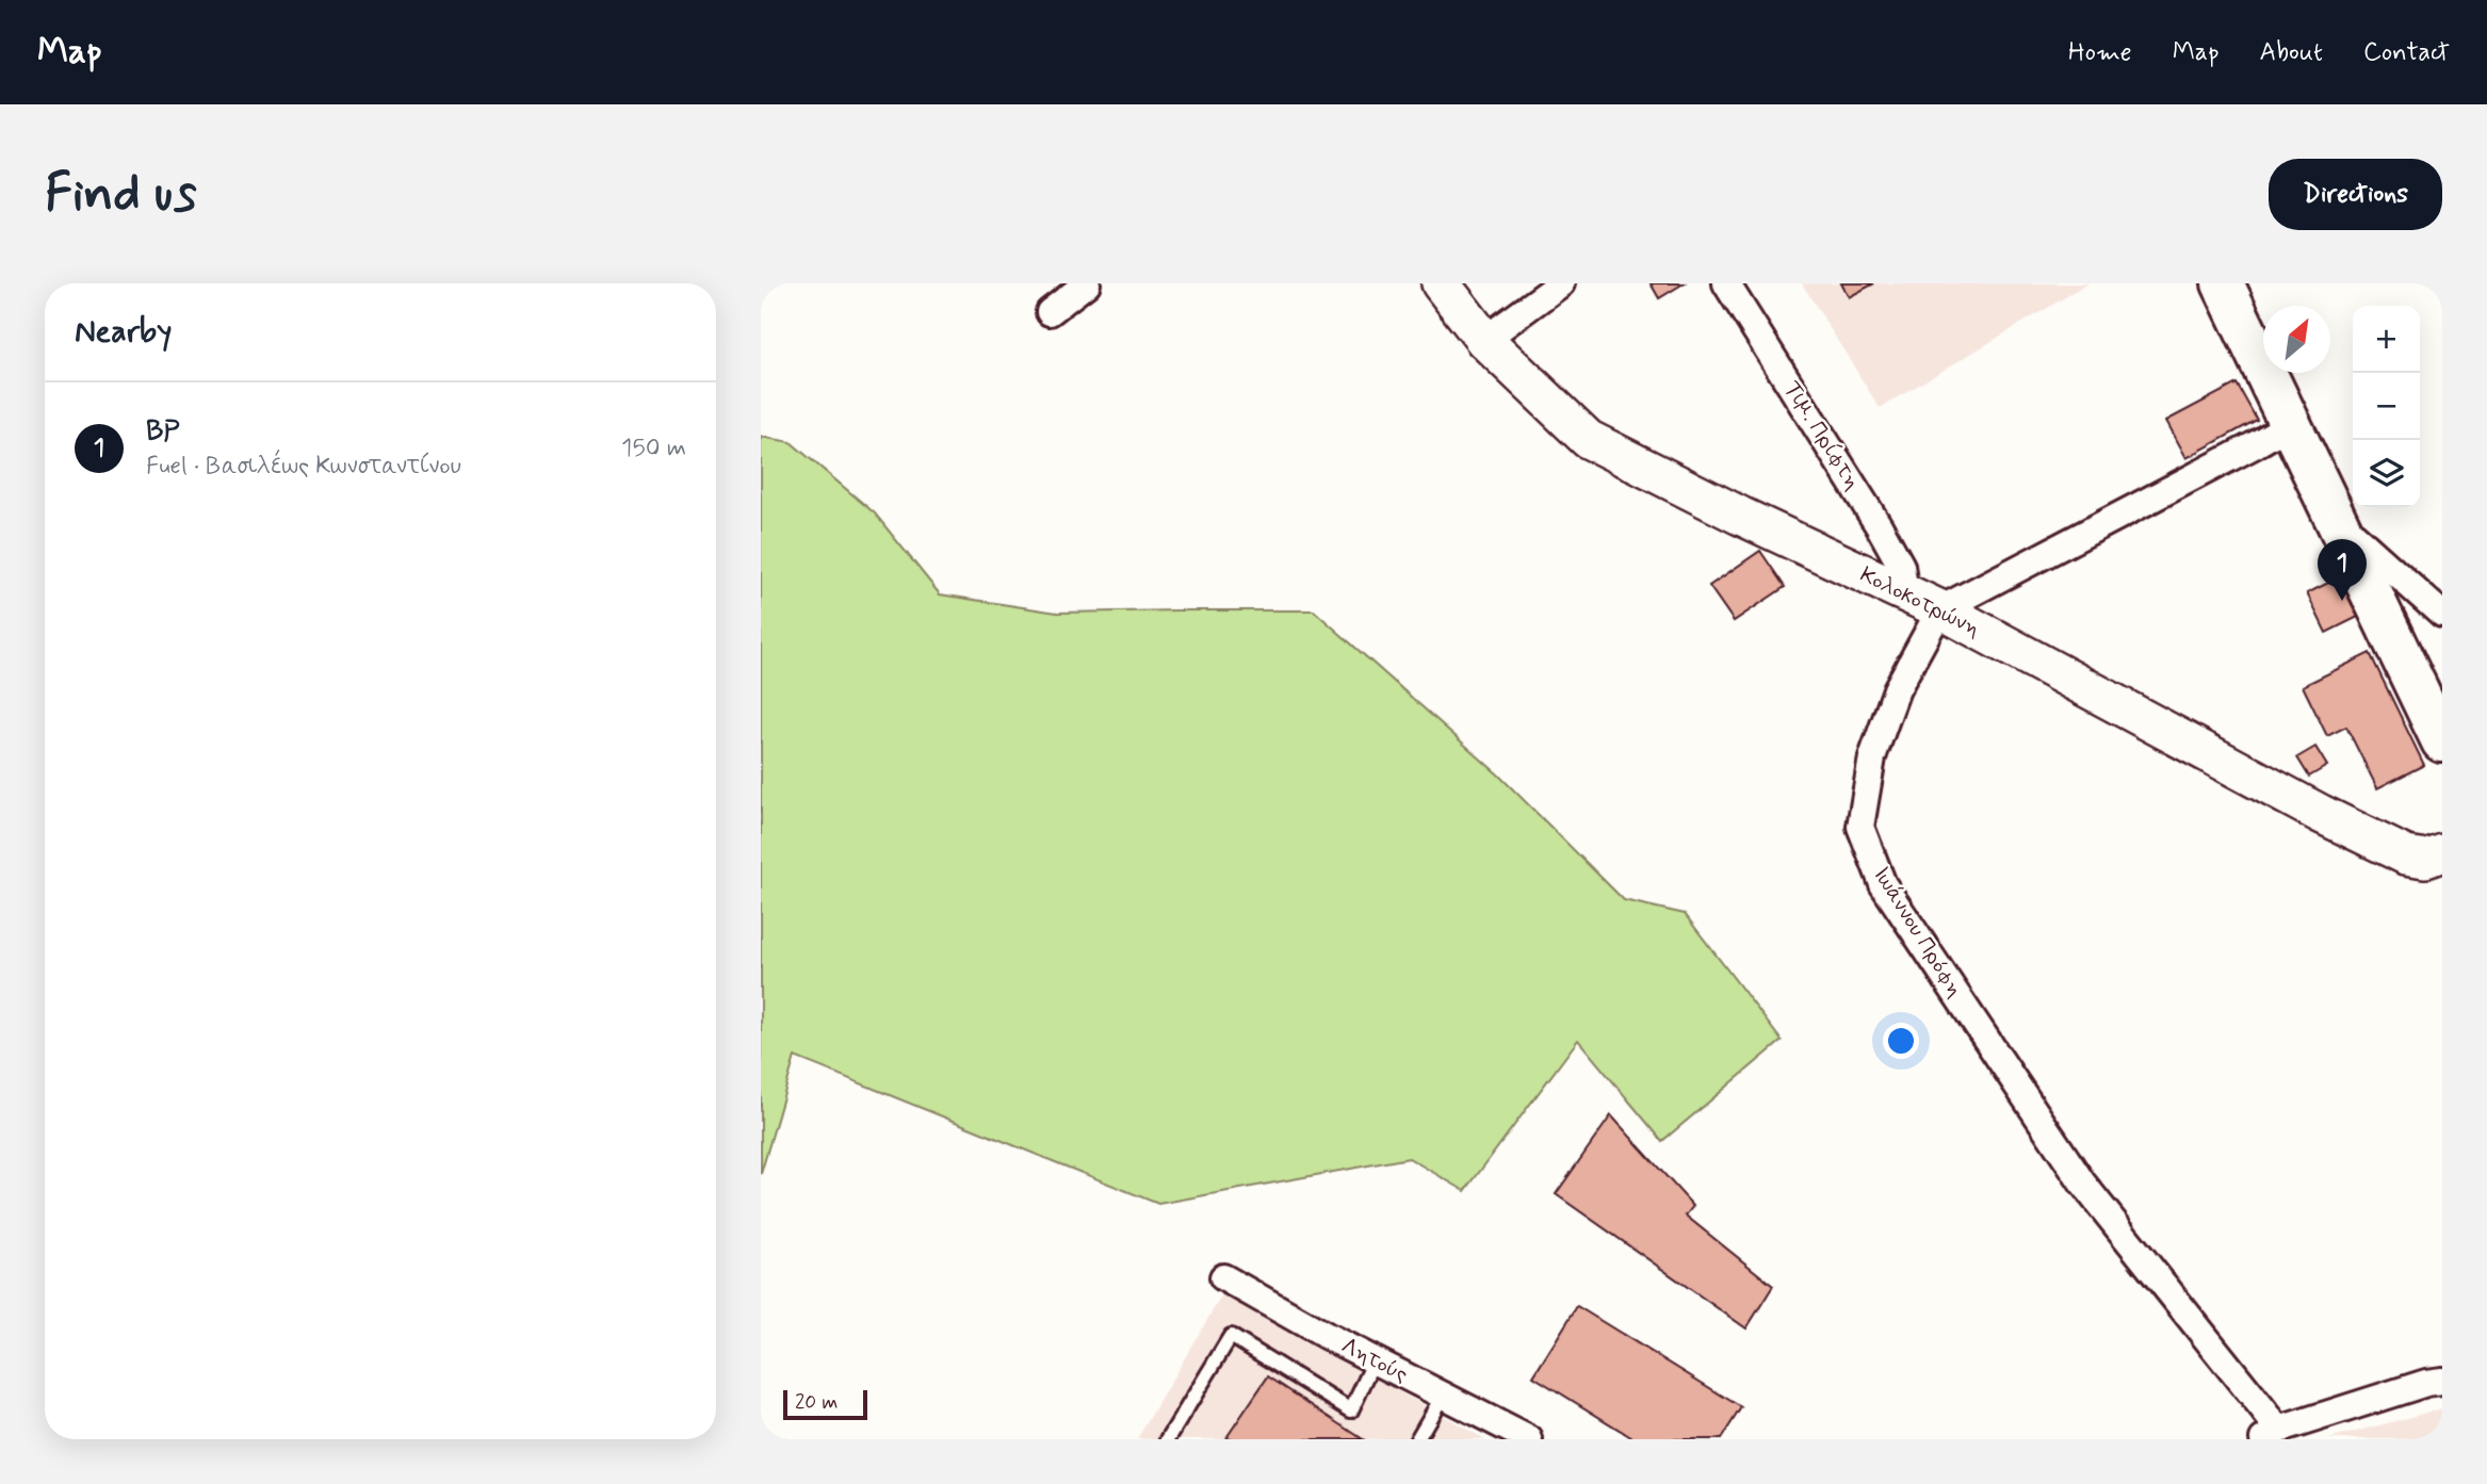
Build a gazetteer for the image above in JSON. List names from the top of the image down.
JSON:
{
  "streets": {
    "street": [
      "Τιμ. Πρίφτη",
      "Κολοκοτρώνη",
      "Ιωάννου Πρόφη",
      "Λητούς"
    ]
  },
  "crossings": [
    ["Τιμ. Πρίφτη", "Κολοκοτρώνη"],
    ["Κολοκοτρώνη", "Ιωάννου Πρόφη"]
  ],
  "scale_bar": "20 m",
  "north": "top right",
  "page": {
    "header": "Map",
    "nav": [
      "Home",
      "Map",
      "About",
      "Contact"
    ],
    "buttons": "Directions",
    "title": "Find us",
    "heading": "Nearby",
    "map_buttons": ["+", "−"],
    "list": [
      {
        "mark": "1",
        "name": "BP",
        "note": "Fuel · Βασιλέως Κωνσταντίνου",
        "value": "150 m"
      }
    ],
    "pins": "1",
    "scale": "20 m"
  }
}
